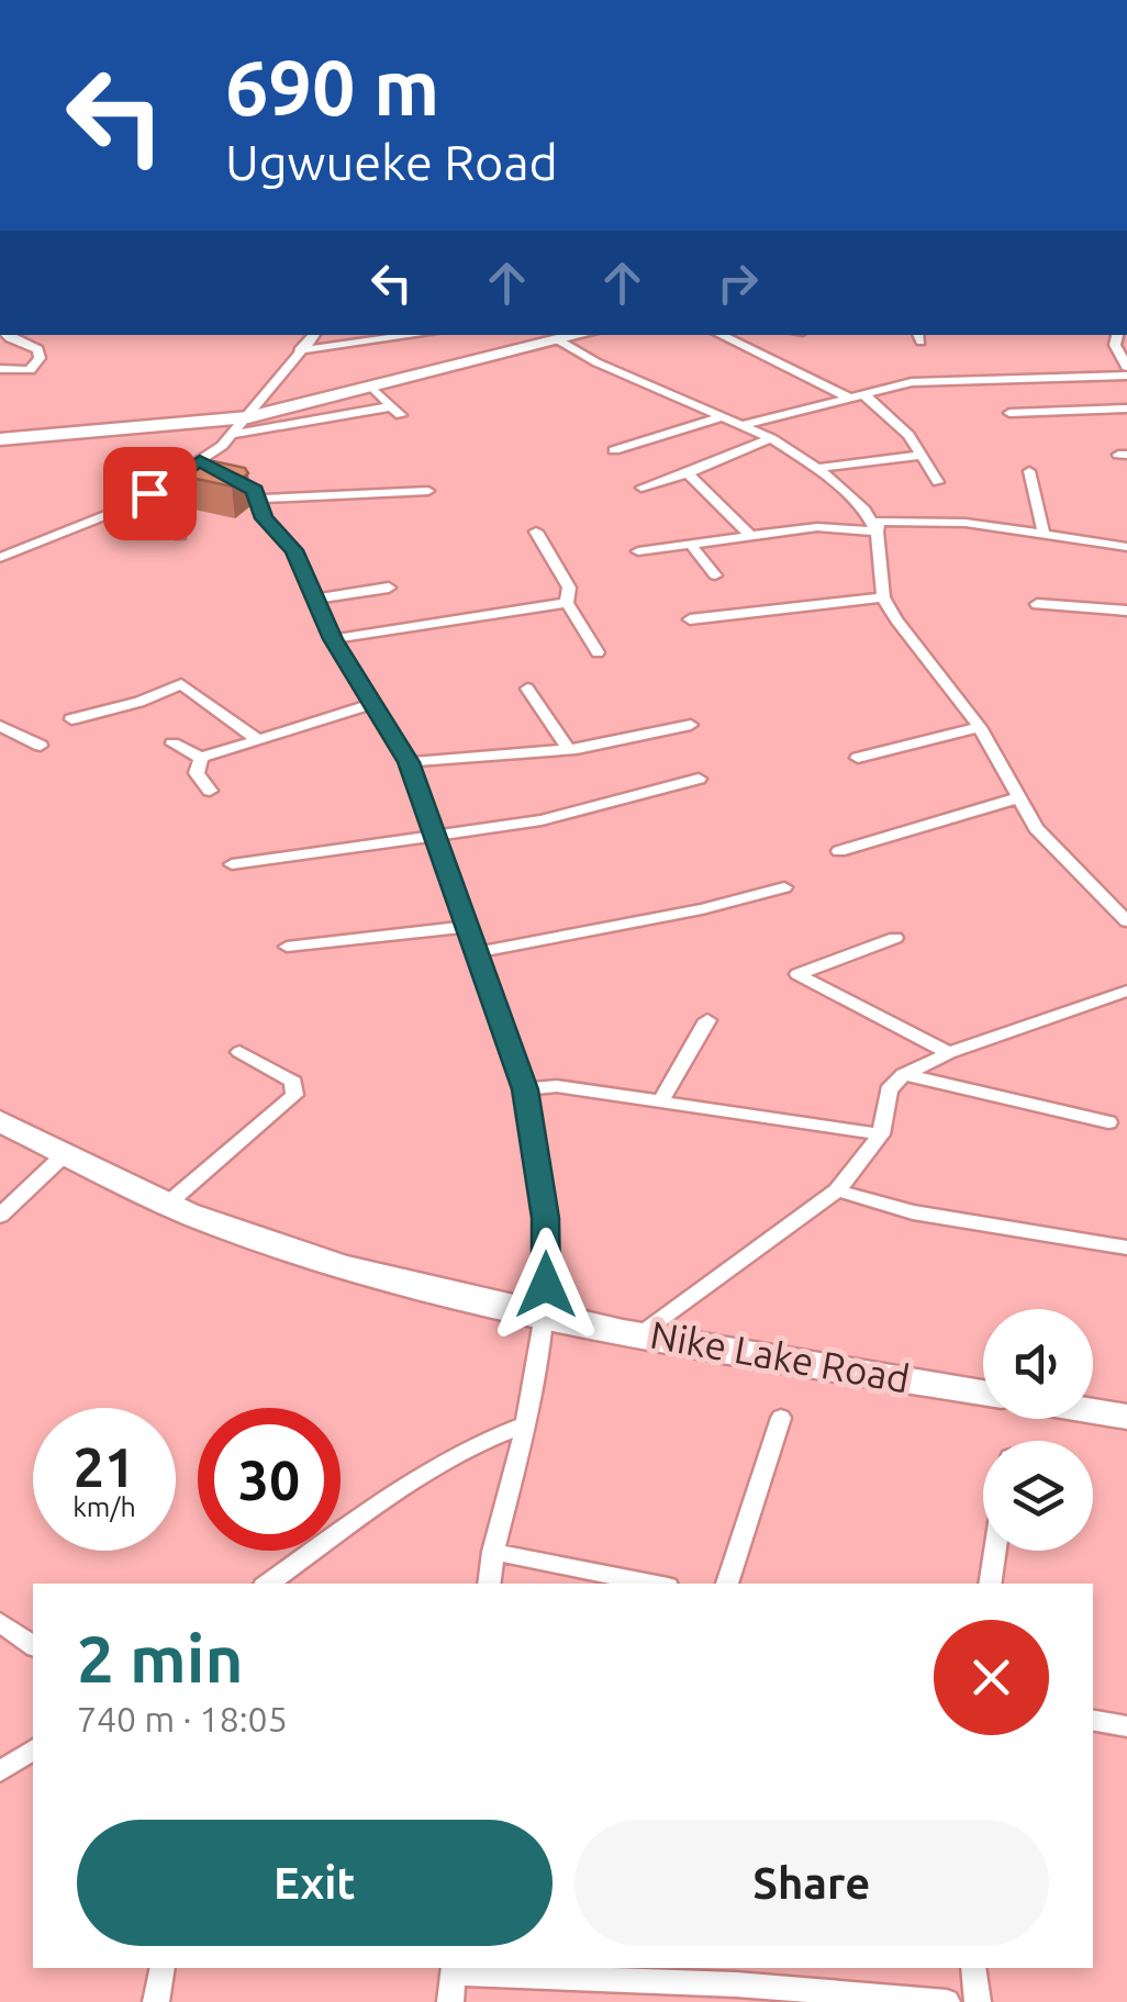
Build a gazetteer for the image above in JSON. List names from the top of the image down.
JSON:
{
  "streets": {
    "main road": ["Nike Lake Road"]
  },
  "page": {
    "turn": ["690 m", "Ugwueke Road"],
    "speed": "21 km/h",
    "limit": "30",
    "heading": ["2 min", "740 m · 18:05"],
    "buttons": ["Exit", "Share"]
  }
}
